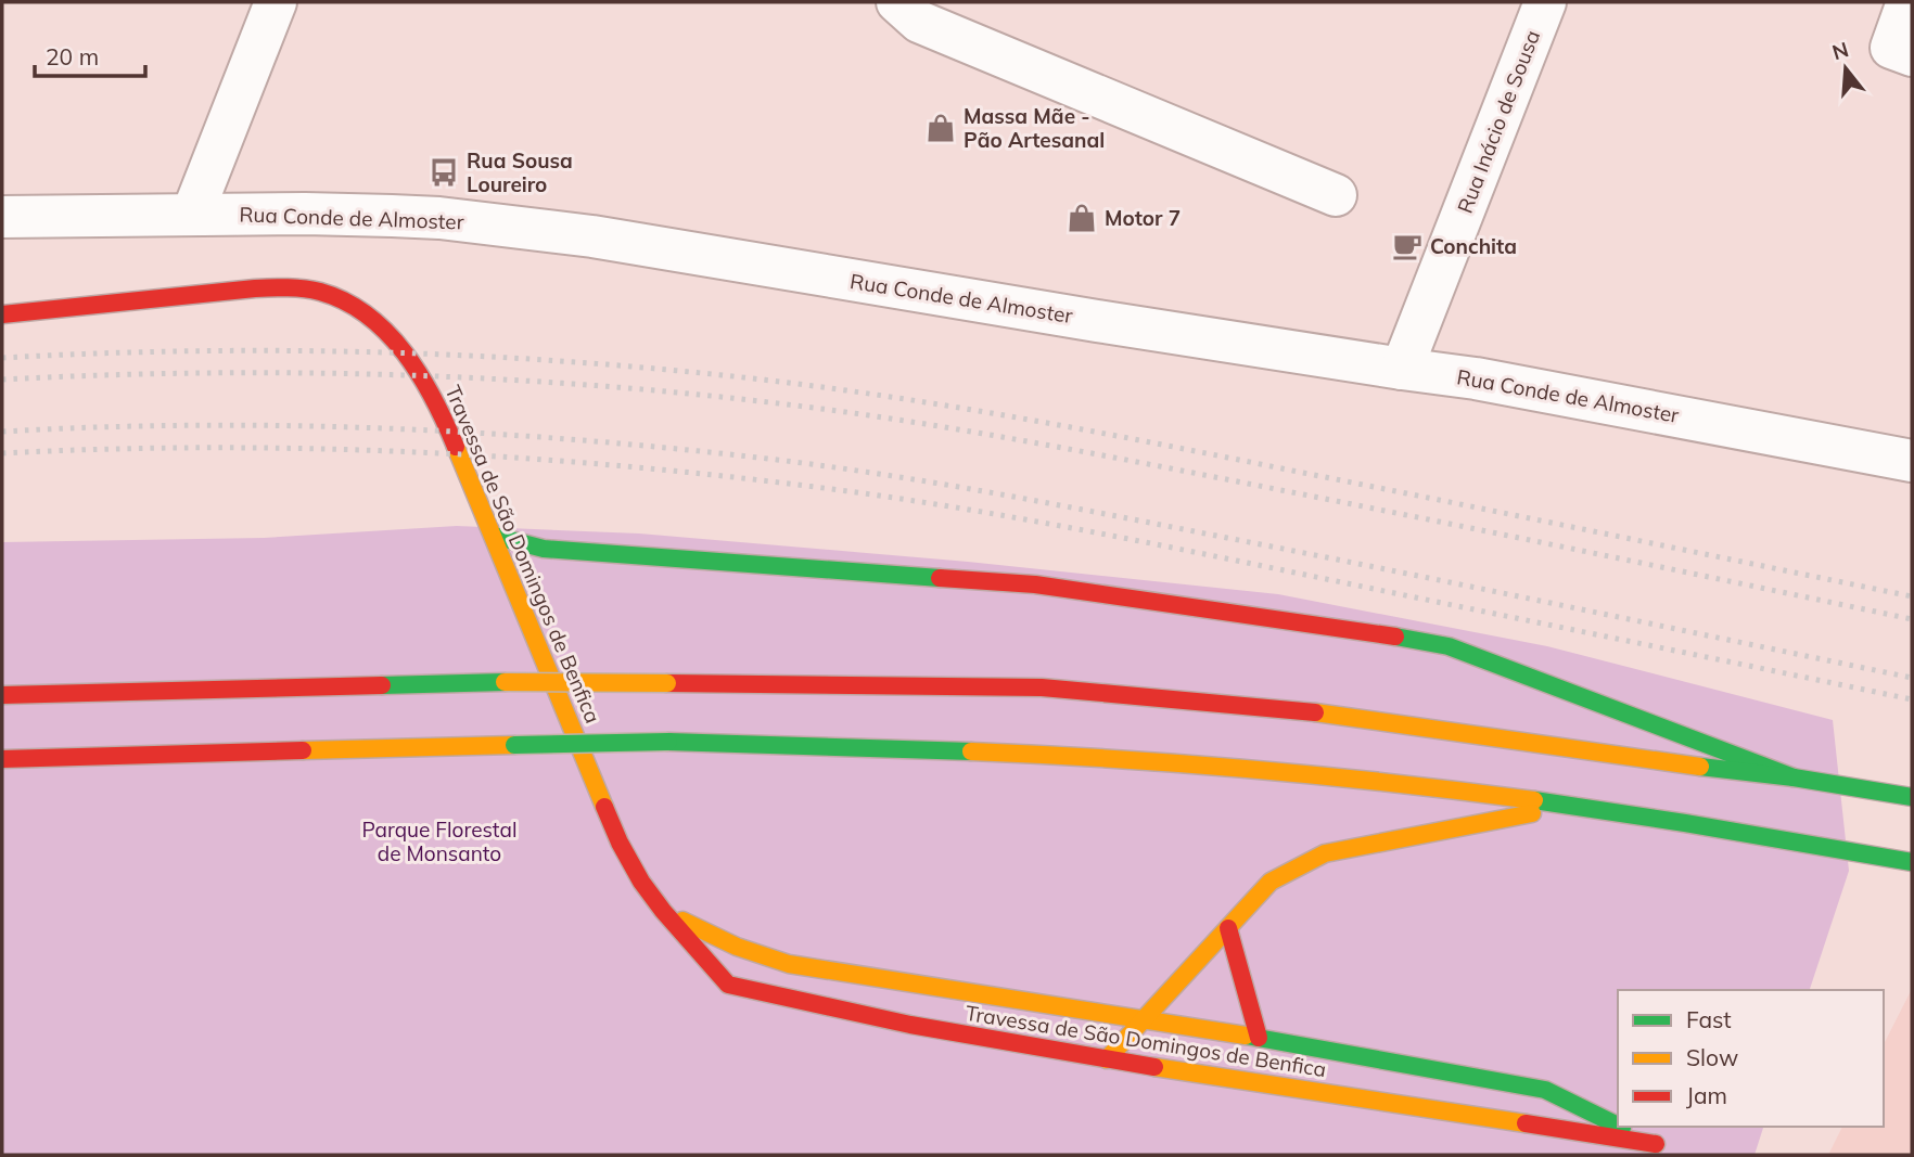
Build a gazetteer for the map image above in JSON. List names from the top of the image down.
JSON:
{
  "streets": {
    "main road": ["Travessa de São Domingos de Benfica"],
    "street": ["Rua Inácio de Sousa", "Rua Conde de Almoster"]
  },
  "crossings": [
    ["Rua Inácio de Sousa", "Rua Conde de Almoster"]
  ],
  "parks": ["Parque Florestal de Monsanto"],
  "places": {
    "shop": ["Massa Mãe - Pão Artesanal", "Motor 7"],
    "bus stop": ["Rua Sousa Loureiro"],
    "cafe": ["Conchita"]
  },
  "legend": ["Fast", "Slow", "Jam"],
  "scale_bar": "20 m",
  "north": "top"
}
